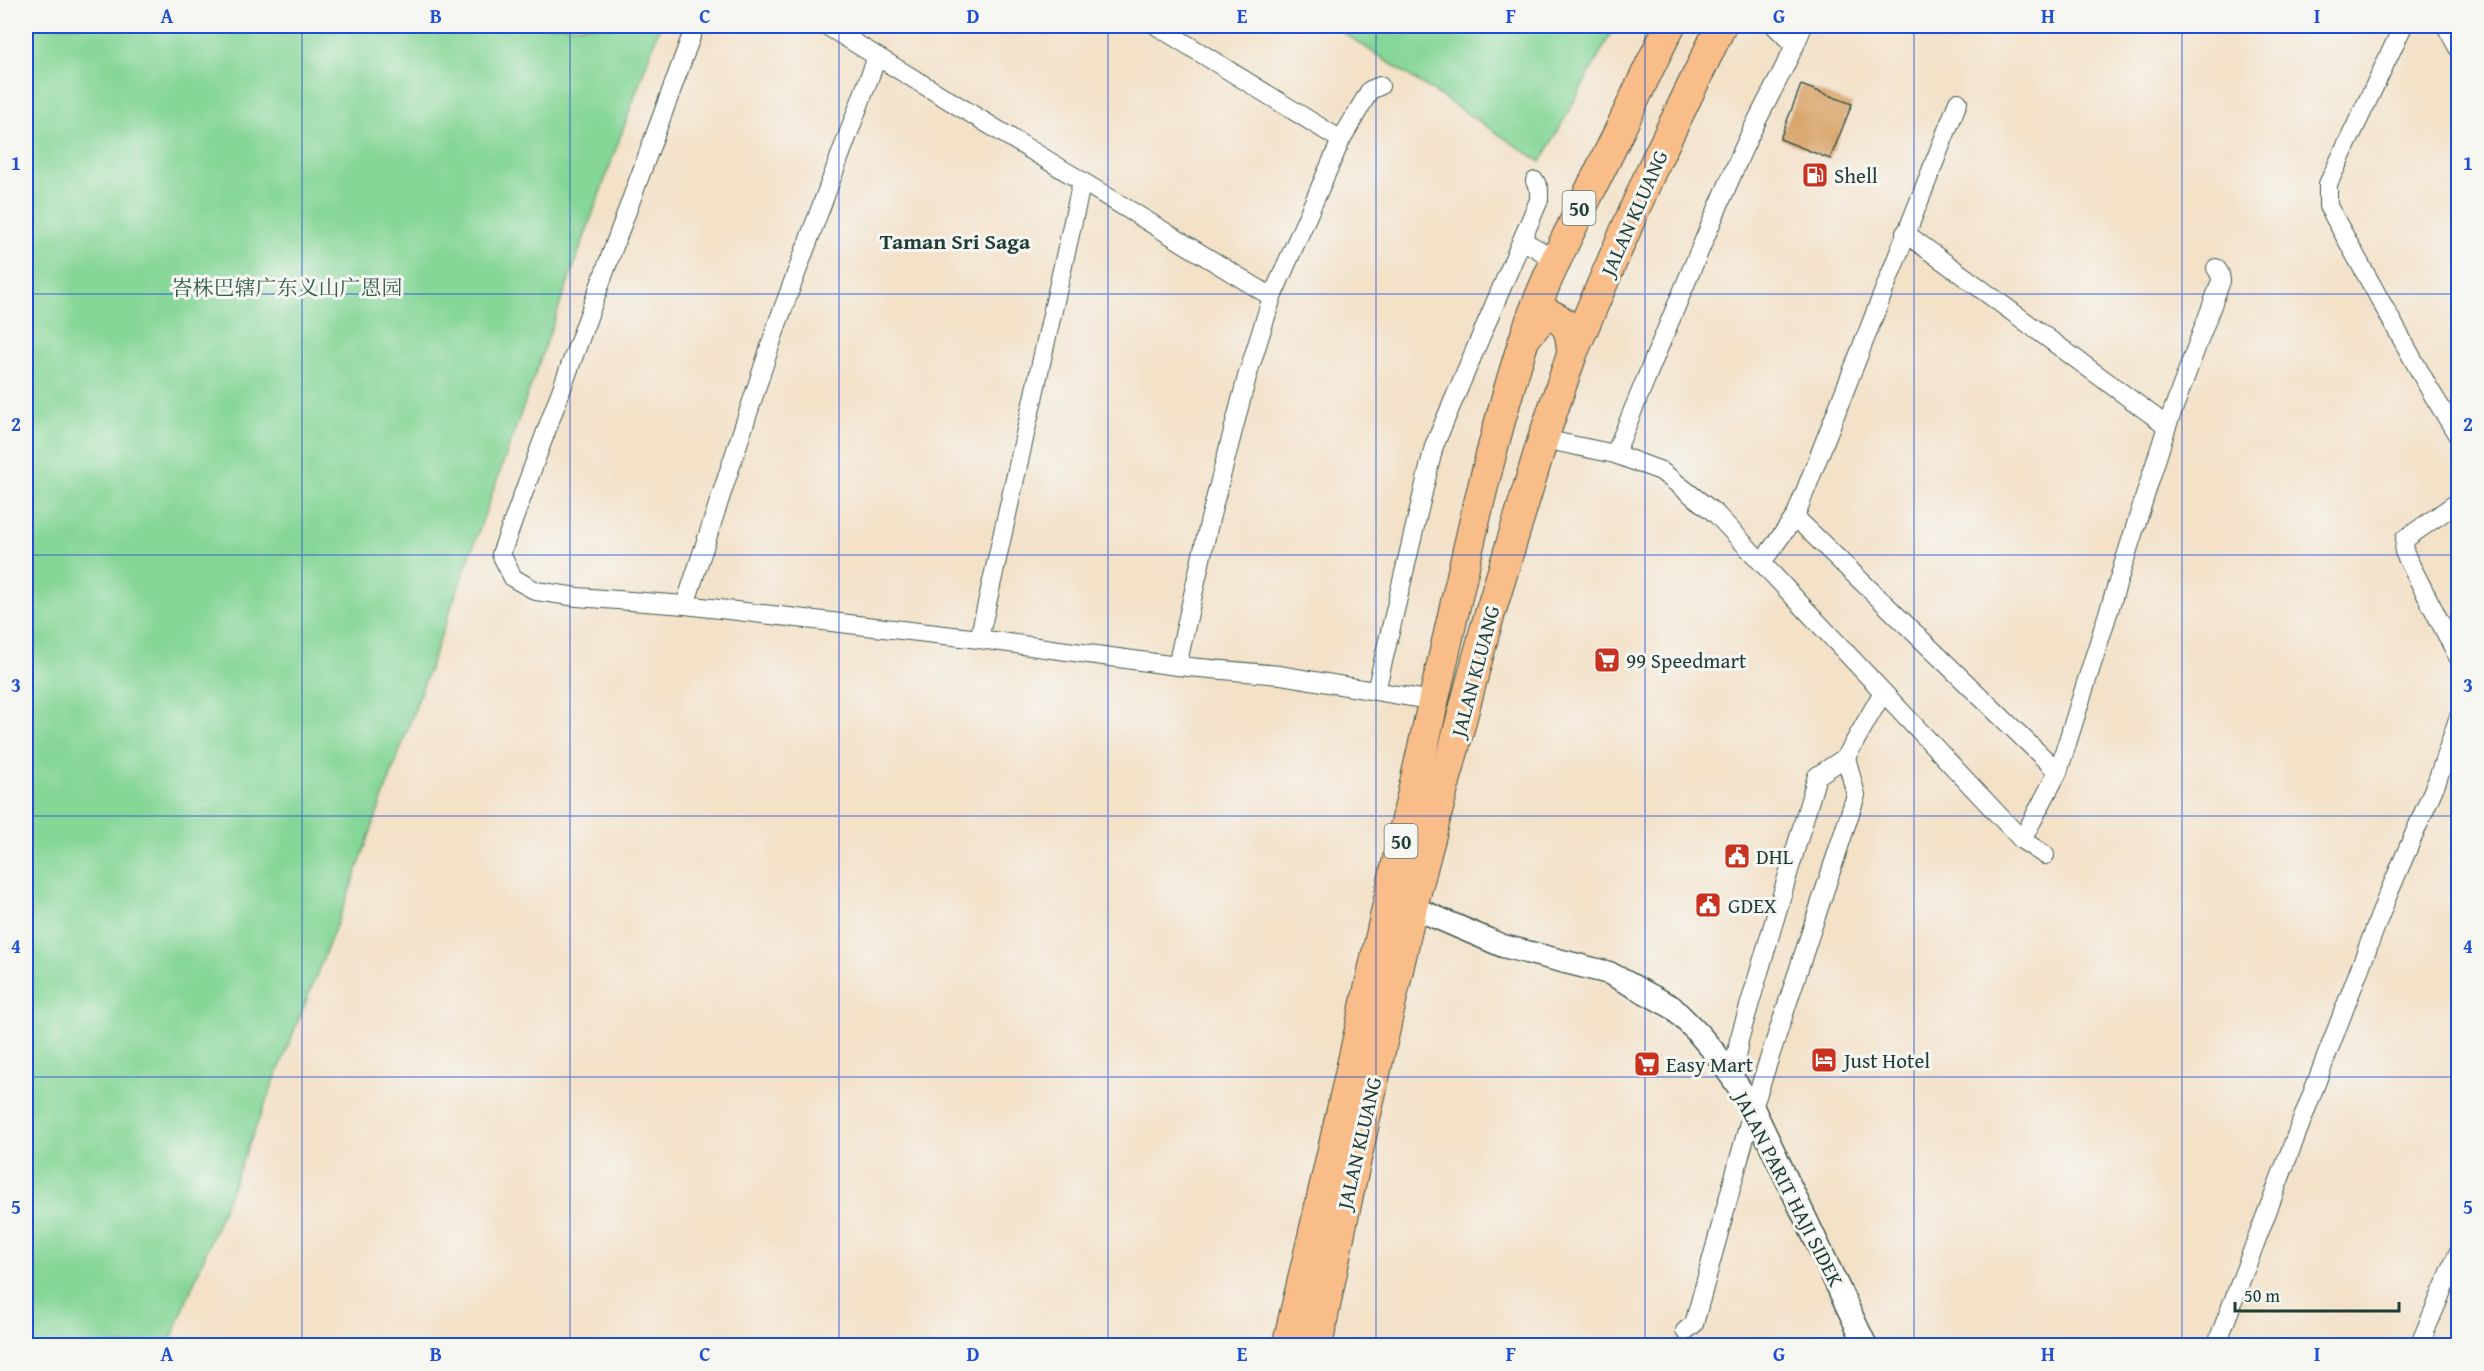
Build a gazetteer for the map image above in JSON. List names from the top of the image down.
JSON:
{
  "streets": {
    "highway": ["50", "JALAN KLUANG"],
    "street": ["JALAN PARIT HAJI SIDEK"]
  },
  "crossings": [
    ["JALAN KLUANG", "JALAN PARIT HAJI SIDEK"]
  ],
  "districts": ["Taman Sri Saga"],
  "parks": ["峇株巴辖广东义山广恩园"],
  "places": {
    "fuel station": ["Shell"],
    "supermarket": ["99 Speedmart", "Easy Mart"],
    "public building": ["DHL", "GDEX"],
    "hotel": ["Just Hotel"]
  },
  "scale_bar": "50 m",
  "grid": {
    "columns": [
      "A",
      "B",
      "C",
      "D",
      "E",
      "F",
      "G",
      "H",
      "I"
    ],
    "rows": [
      "1",
      "2",
      "3",
      "4",
      "5"
    ]
  }
}
